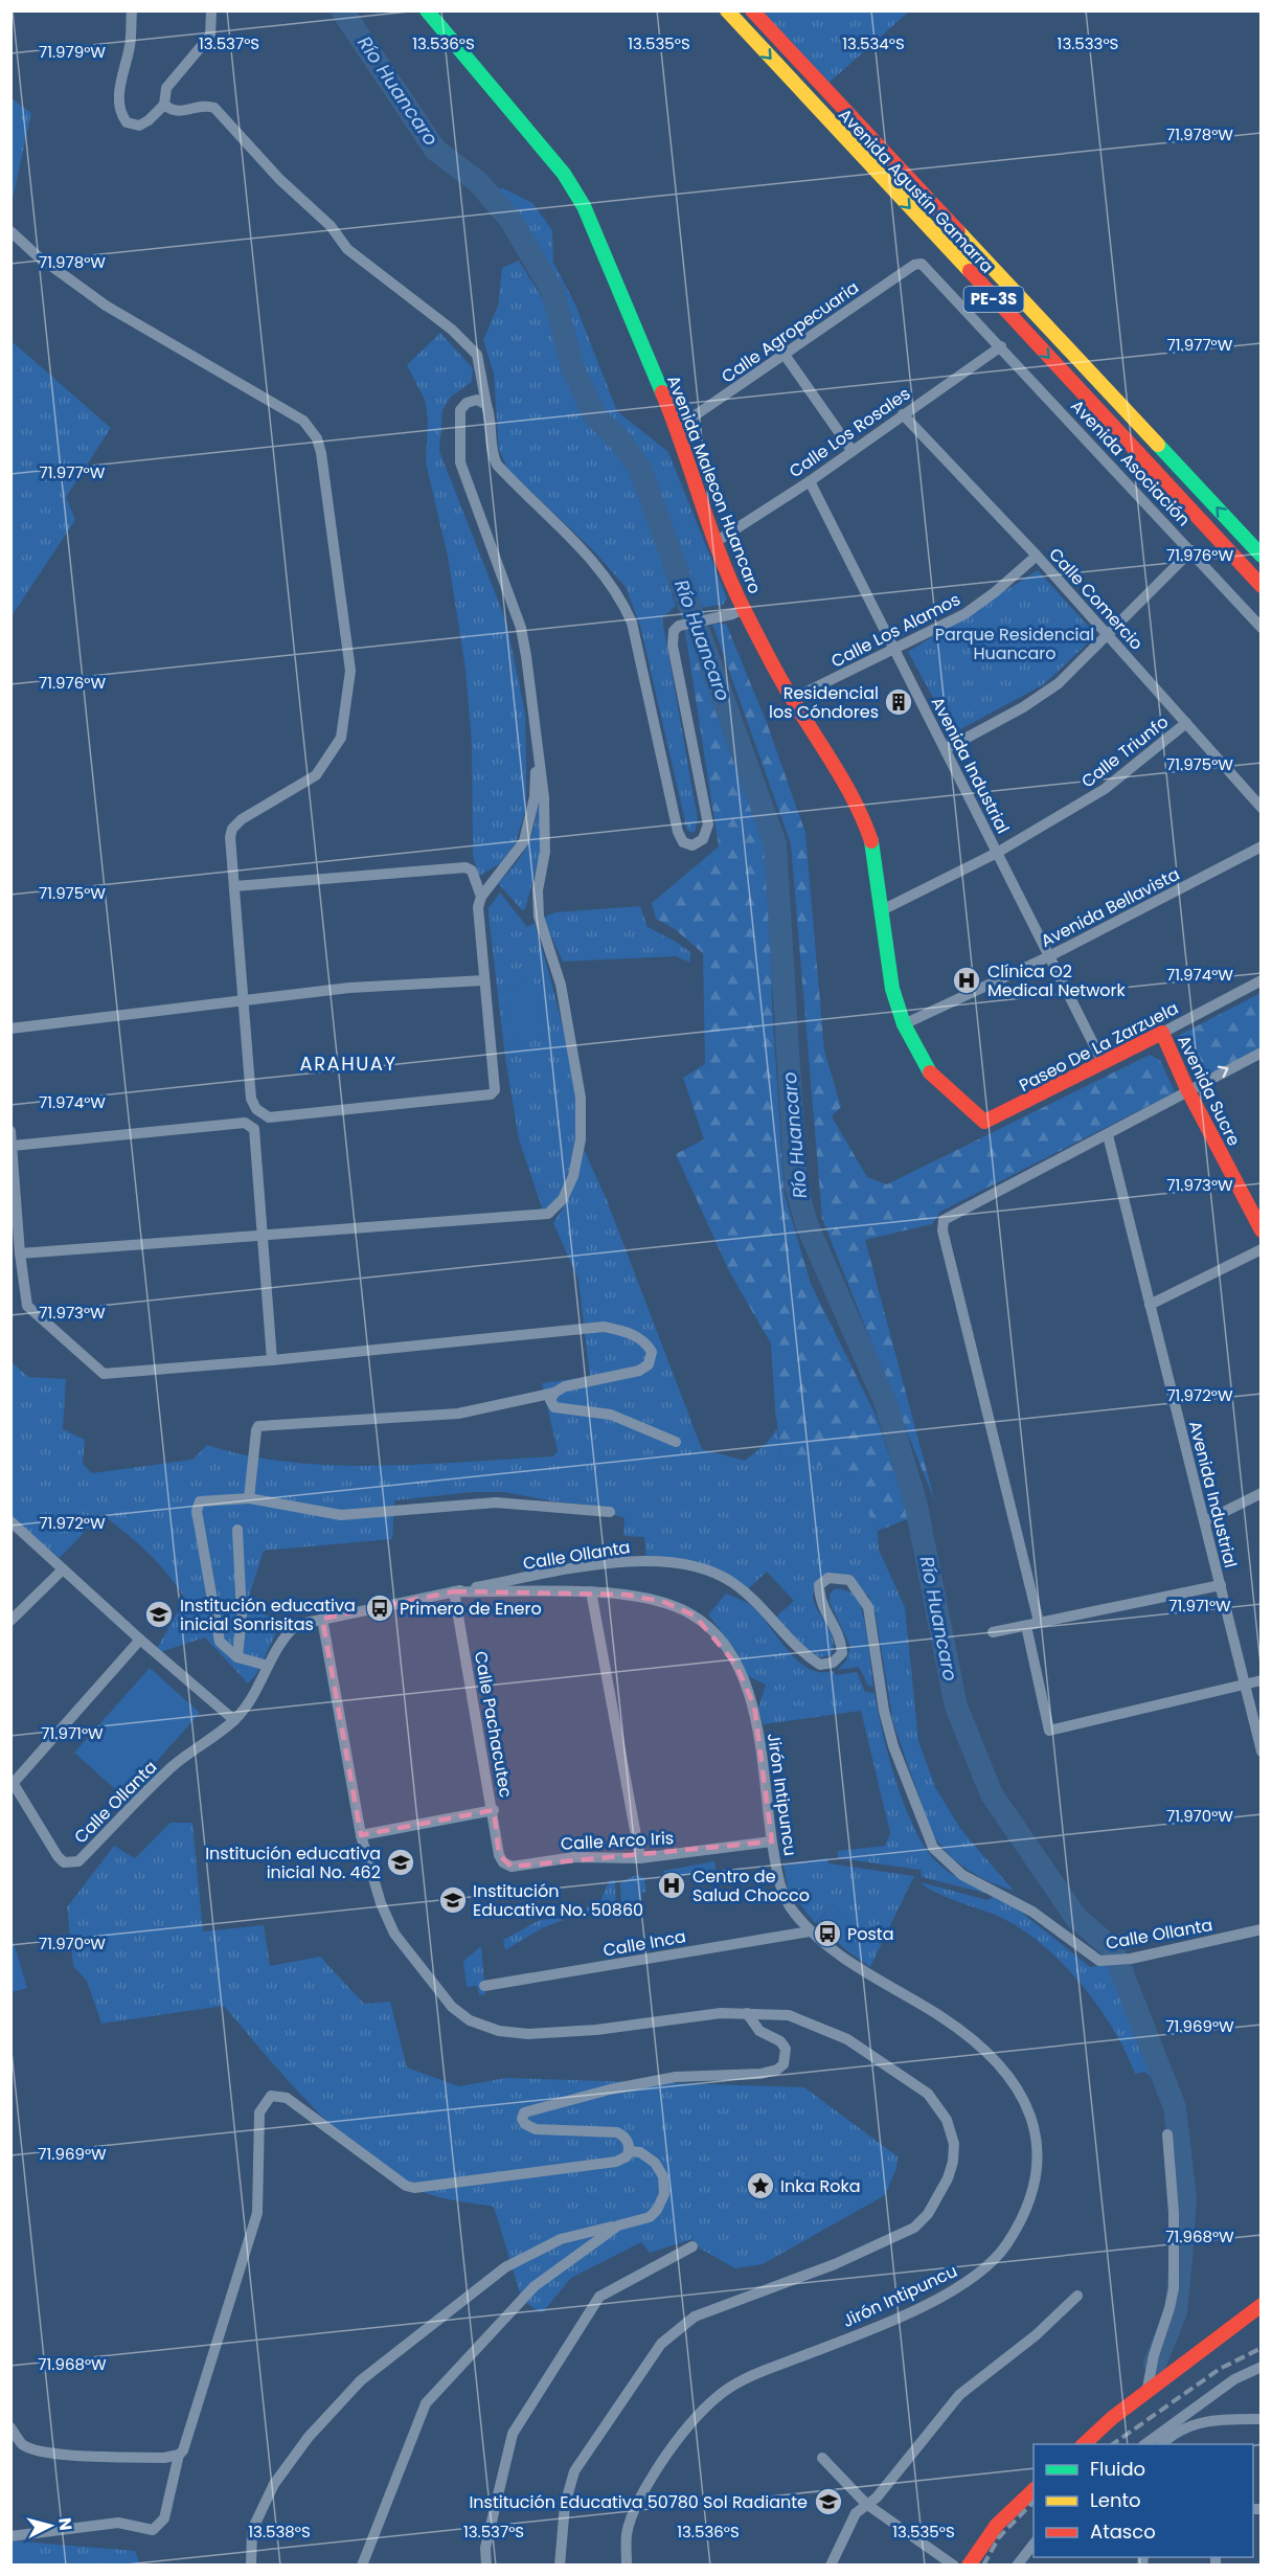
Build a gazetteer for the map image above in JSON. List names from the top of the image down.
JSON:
{
  "streets": {
    "main road": [
      "Avenida Agustín Gamarra",
      "PE-3S",
      "Avenida Malecon Huancaro",
      "Paseo De La Zarzuela",
      "Avenida Sucre"
    ],
    "street": [
      "Calle Agropecuaria",
      "Calle Los Rosales",
      "Avenida Asociación",
      "Calle Comercio",
      "Calle Los Alamos",
      "Calle Triunfo",
      "Avenida Industrial",
      "Avenida Bellavista",
      "Calle Ollanta",
      "Calle Pachacutec",
      "Jirón Intipuncu",
      "Calle Arco Iris",
      "Calle Inca"
    ]
  },
  "crossings": [
    ["Calle Agropecuaria", "Avenida Asociación"],
    ["Calle Agropecuaria", "Avenida Malecon Huancaro"],
    ["Calle Los Rosales", "Avenida Asociación"],
    ["Calle Los Rosales", "Avenida Malecon Huancaro"],
    ["Calle Los Rosales", "Calle Comercio"],
    ["Calle Los Rosales", "Avenida Industrial"],
    ["Avenida Malecon Huancaro", "Calle Los Alamos"],
    ["Avenida Malecon Huancaro", "Calle Triunfo"],
    ["Avenida Malecon Huancaro", "Avenida Bellavista"],
    ["Avenida Malecon Huancaro", "Paseo De La Zarzuela"],
    ["Calle Comercio", "Calle Los Alamos"],
    ["Calle Comercio", "Calle Triunfo"],
    ["Calle Los Alamos", "Avenida Industrial"],
    ["Calle Triunfo", "Avenida Industrial"],
    ["Avenida Industrial", "Avenida Bellavista"],
    ["Avenida Industrial", "Paseo De La Zarzuela"],
    ["Paseo De La Zarzuela", "Avenida Sucre"],
    ["Calle Ollanta", "Calle Pachacutec"],
    ["Calle Ollanta", "Jirón Intipuncu"],
    ["Calle Pachacutec", "Jirón Intipuncu"],
    ["Calle Pachacutec", "Calle Arco Iris"],
    ["Jirón Intipuncu", "Calle Arco Iris"],
    ["Jirón Intipuncu", "Calle Inca"]
  ],
  "districts": ["ARAHUAY"],
  "water": ["Río Huancaro"],
  "parks": ["Parque Residencial Huancaro"],
  "places": {
    "building": ["Residencial los Cóndores"],
    "hospital": ["Clínica O2 Medical Network", "Centro de Salud Chocco"],
    "bus stop": ["Primero de Enero", "Posta"],
    "school or university": [
      "Institución educativa inicial Sonrisitas",
      "Institución educativa inicial No. 462",
      "Institución Educativa No. 50860",
      "Institución Educativa 50780 Sol Radiante"
    ],
    "place": ["Inka Roka"]
  },
  "legend": ["Fluido", "Lento", "Atasco"],
  "north": "right",
  "coordinates": [
    "13.537°S",
    "13.536°S",
    "13.535°S",
    "13.534°S",
    "13.533°S",
    "71.979°W",
    "71.978°W",
    "71.977°W",
    "71.976°W",
    "71.975°W",
    "71.974°W",
    "71.973°W",
    "71.972°W",
    "71.971°W",
    "71.970°W",
    "71.969°W",
    "71.968°W",
    "13.538°S"
  ]
}
